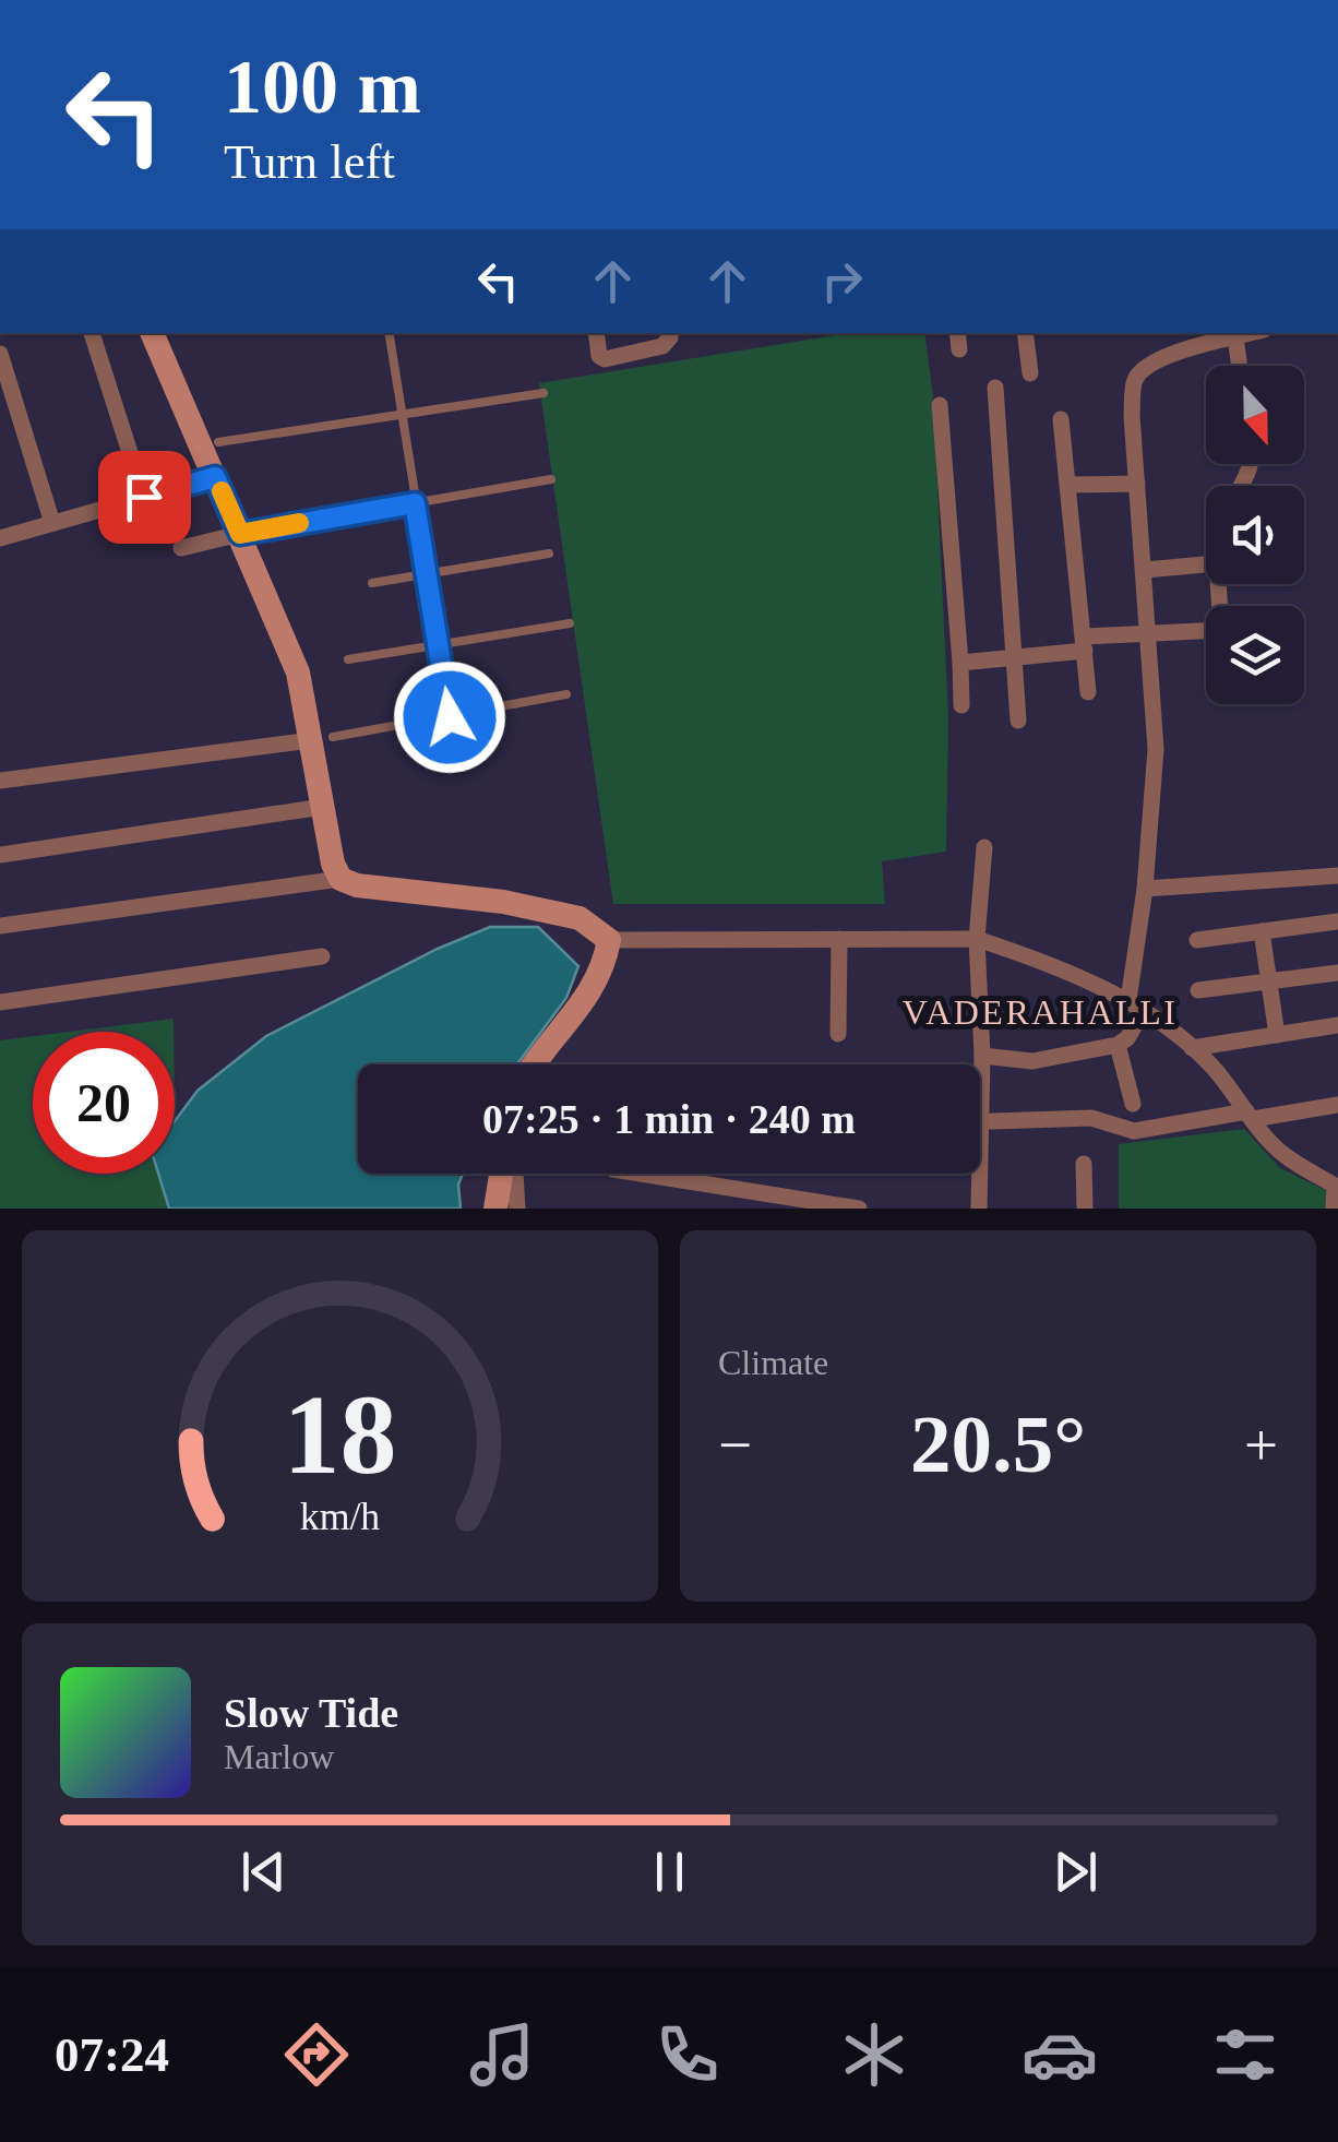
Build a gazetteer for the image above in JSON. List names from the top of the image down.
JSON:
{
  "districts": ["VADERAHALLI"],
  "north": "bottom",
  "page": {
    "turn": ["100 m", "Turn left"],
    "limit": "20",
    "trip": "07:25 · 1 min · 240 m",
    "tile": "Climate",
    "heat": ["−", "20.5°", "+"],
    "song": ["Slow Tide", "Marlow"],
    "tabs": "07:24",
    "gauge": ["18", "km/h"]
  }
}
